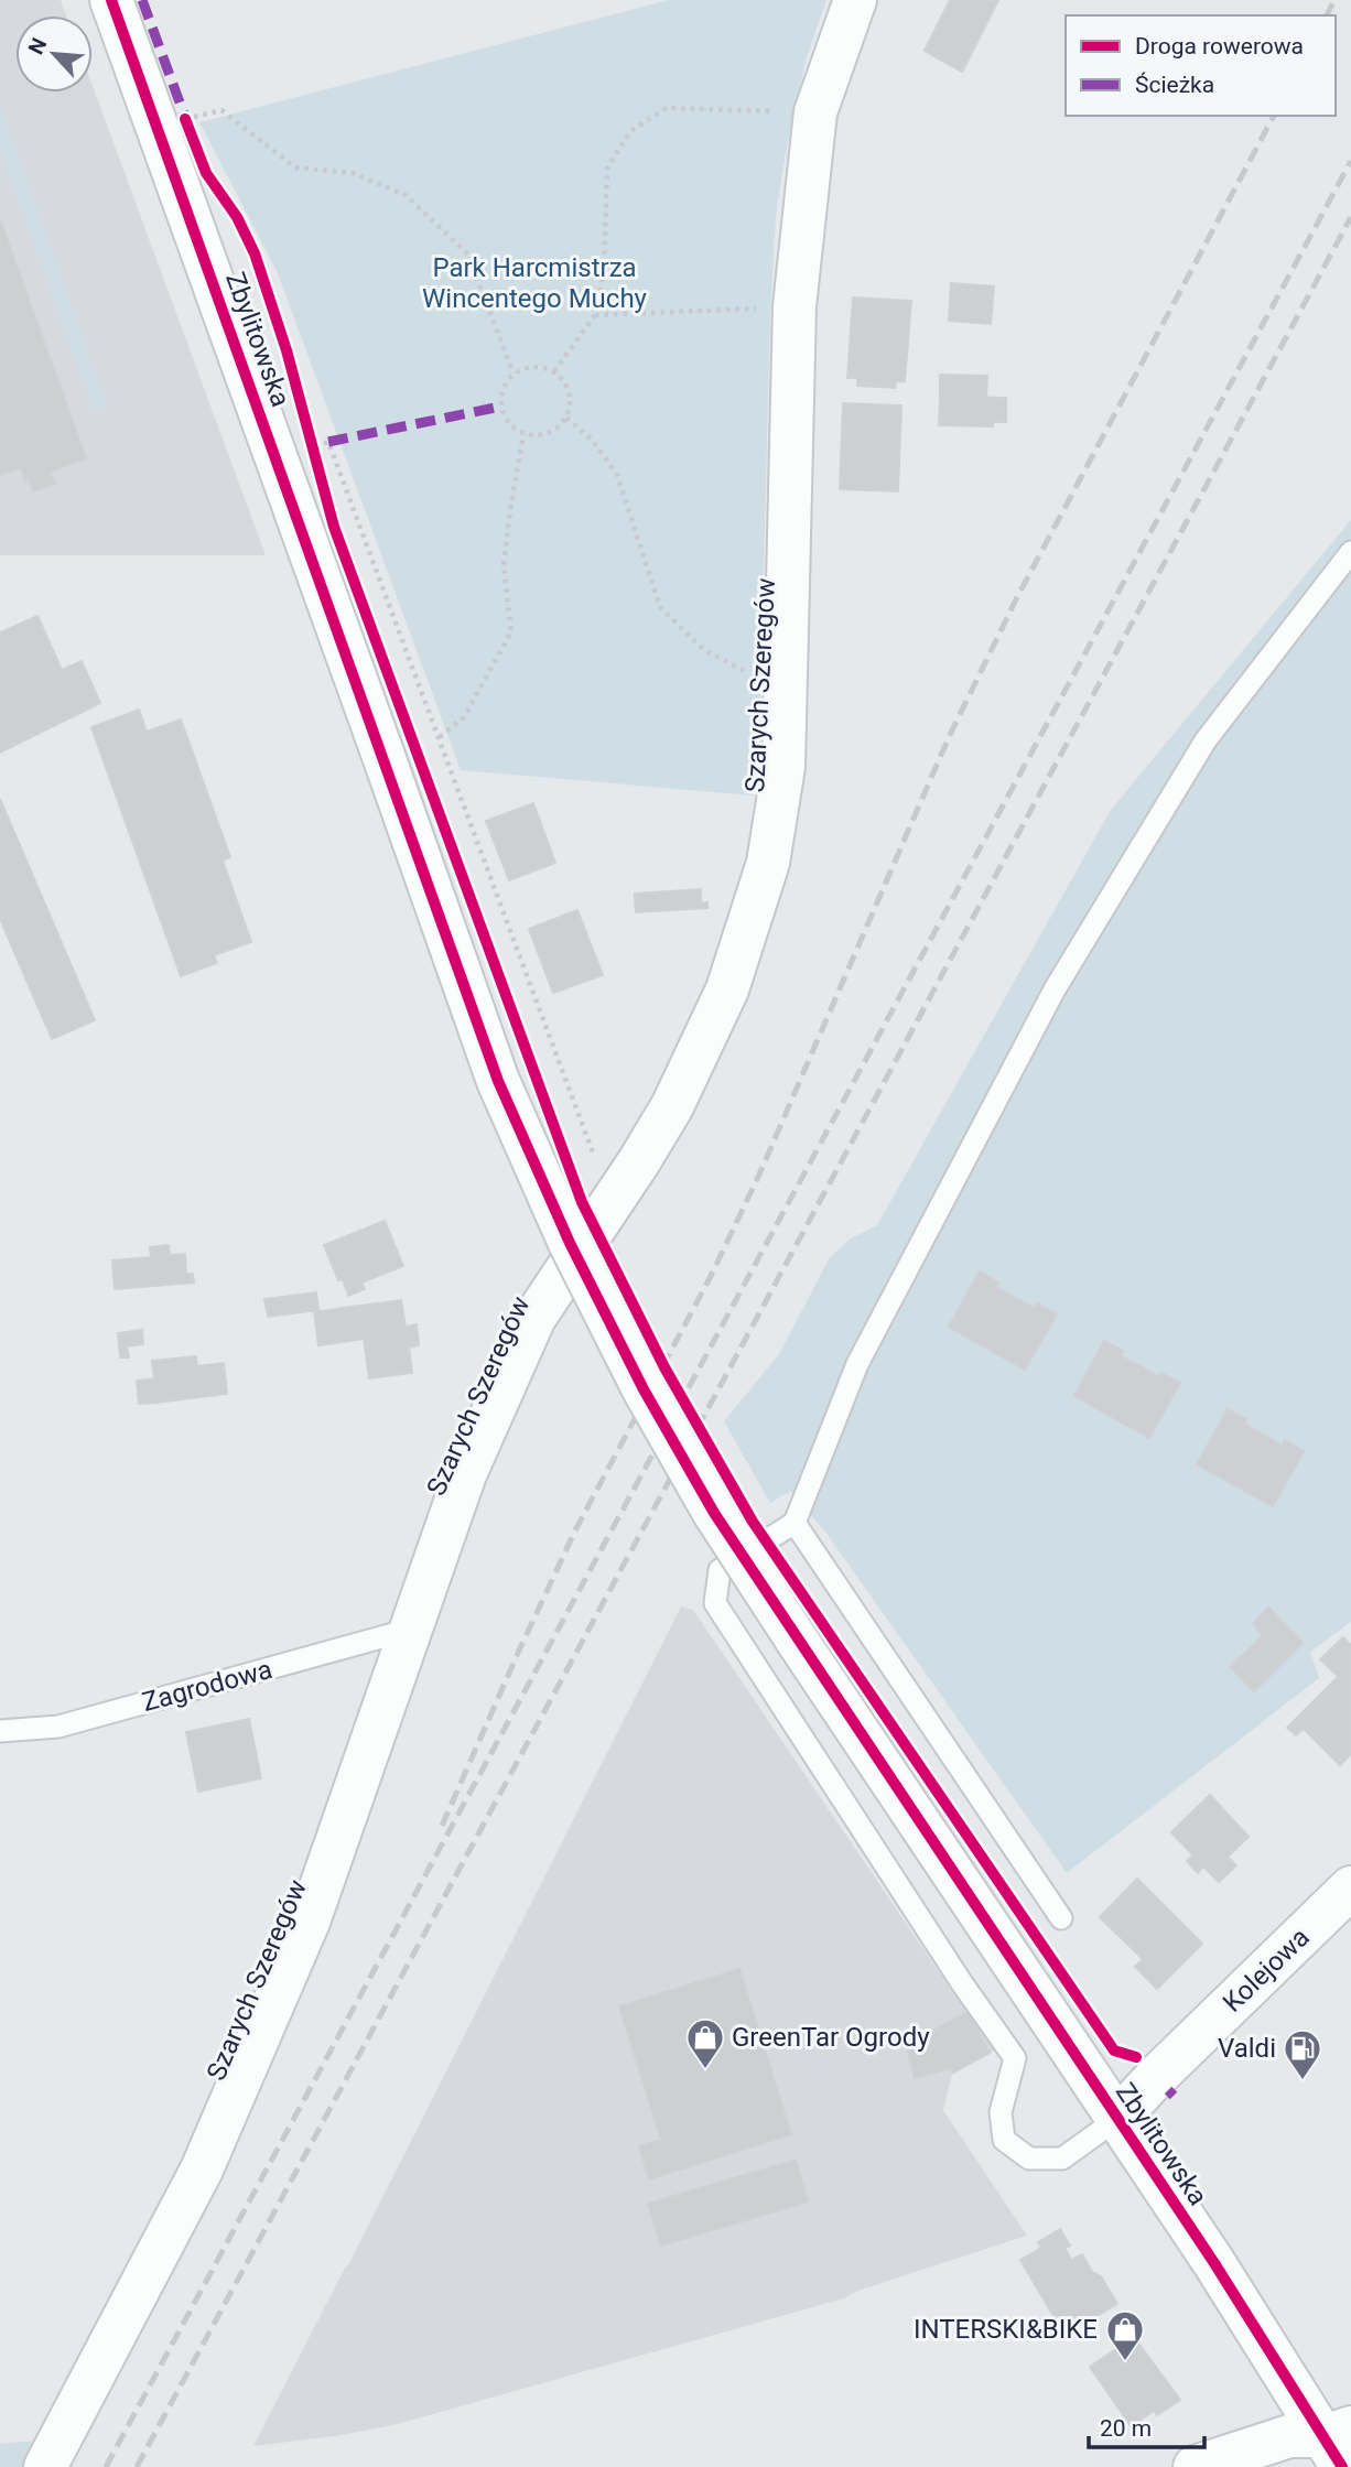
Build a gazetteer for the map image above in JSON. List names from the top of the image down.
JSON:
{
  "streets": {
    "street": ["Zbylitowska", "Szarych Szeregów", "Kolejowa"],
    "lane": ["Zagrodowa"]
  },
  "crossings": [
    ["Zbylitowska", "Kolejowa"],
    ["Szarych Szeregów", "Zagrodowa"]
  ],
  "parks": ["Park Harcmistrza Wincentego Muchy"],
  "places": {
    "shop": ["GreenTar Ogrody", "INTERSKI&BIKE"],
    "fuel station": ["Valdi"]
  },
  "legend": ["Droga rowerowa", "Ścieżka"],
  "scale_bar": "20 m",
  "north": "top left"
}
